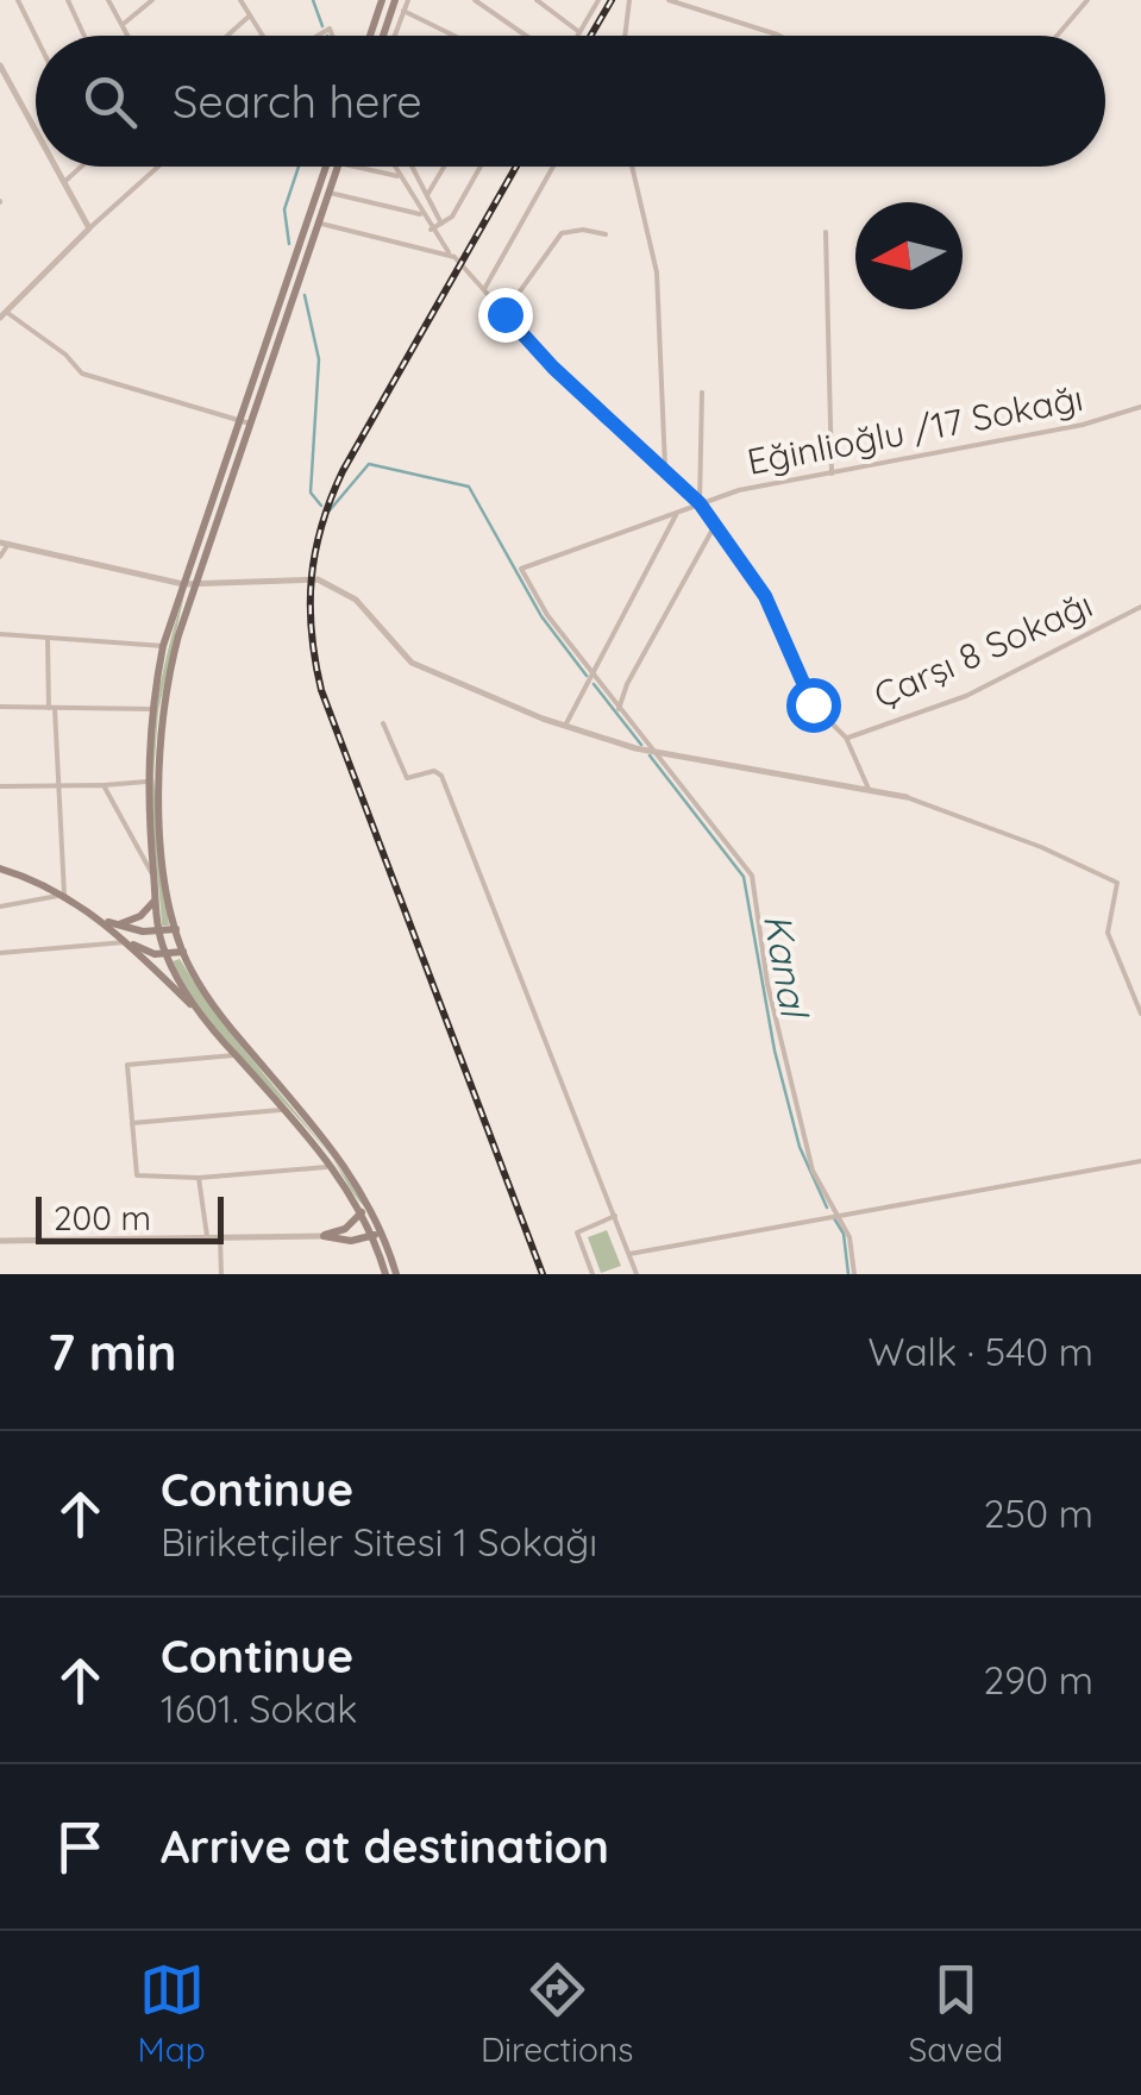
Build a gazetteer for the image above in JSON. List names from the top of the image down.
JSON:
{
  "streets": {
    "street": ["Eğinlioğlu /17 Sokağı", "Çarşı 8 Sokağı"]
  },
  "water": ["Kanal"],
  "scale_bar": "200 m",
  "north": "left",
  "page": {
    "search": "Search here",
    "scale": "200 m",
    "heading": ["7 min", "Walk · 540 m"],
    "list": [
      ["Continue", "Biriketçiler Sitesi 1 Sokağı", "250 m"],
      ["Continue", "1601. Sokak", "290 m"],
      "Arrive at destination"
    ],
    "nav": ["Map", "Directions", "Saved"]
  }
}
